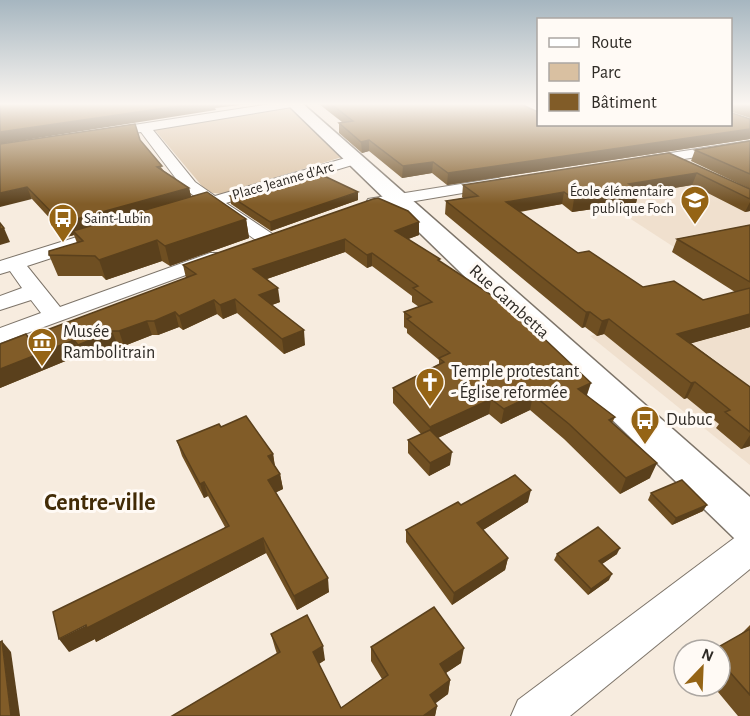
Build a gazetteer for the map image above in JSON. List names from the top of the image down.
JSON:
{
  "streets": {
    "main road": ["Rue Gambetta"],
    "street": ["Place Jeanne d'Arc"]
  },
  "crossings": [
    ["Place Jeanne d'Arc", "Rue Gambetta"]
  ],
  "districts": ["Centre-ville"],
  "places": {
    "school or university": ["École élémentaire publique Foch"],
    "bus stop": ["Saint-Lubin", "Dubuc"],
    "museum": ["Musée Rambolitrain"],
    "church": ["Temple protestant - Église reformée"]
  },
  "legend": ["Route", "Parc", "Bâtiment"],
  "north": "top right"
}
